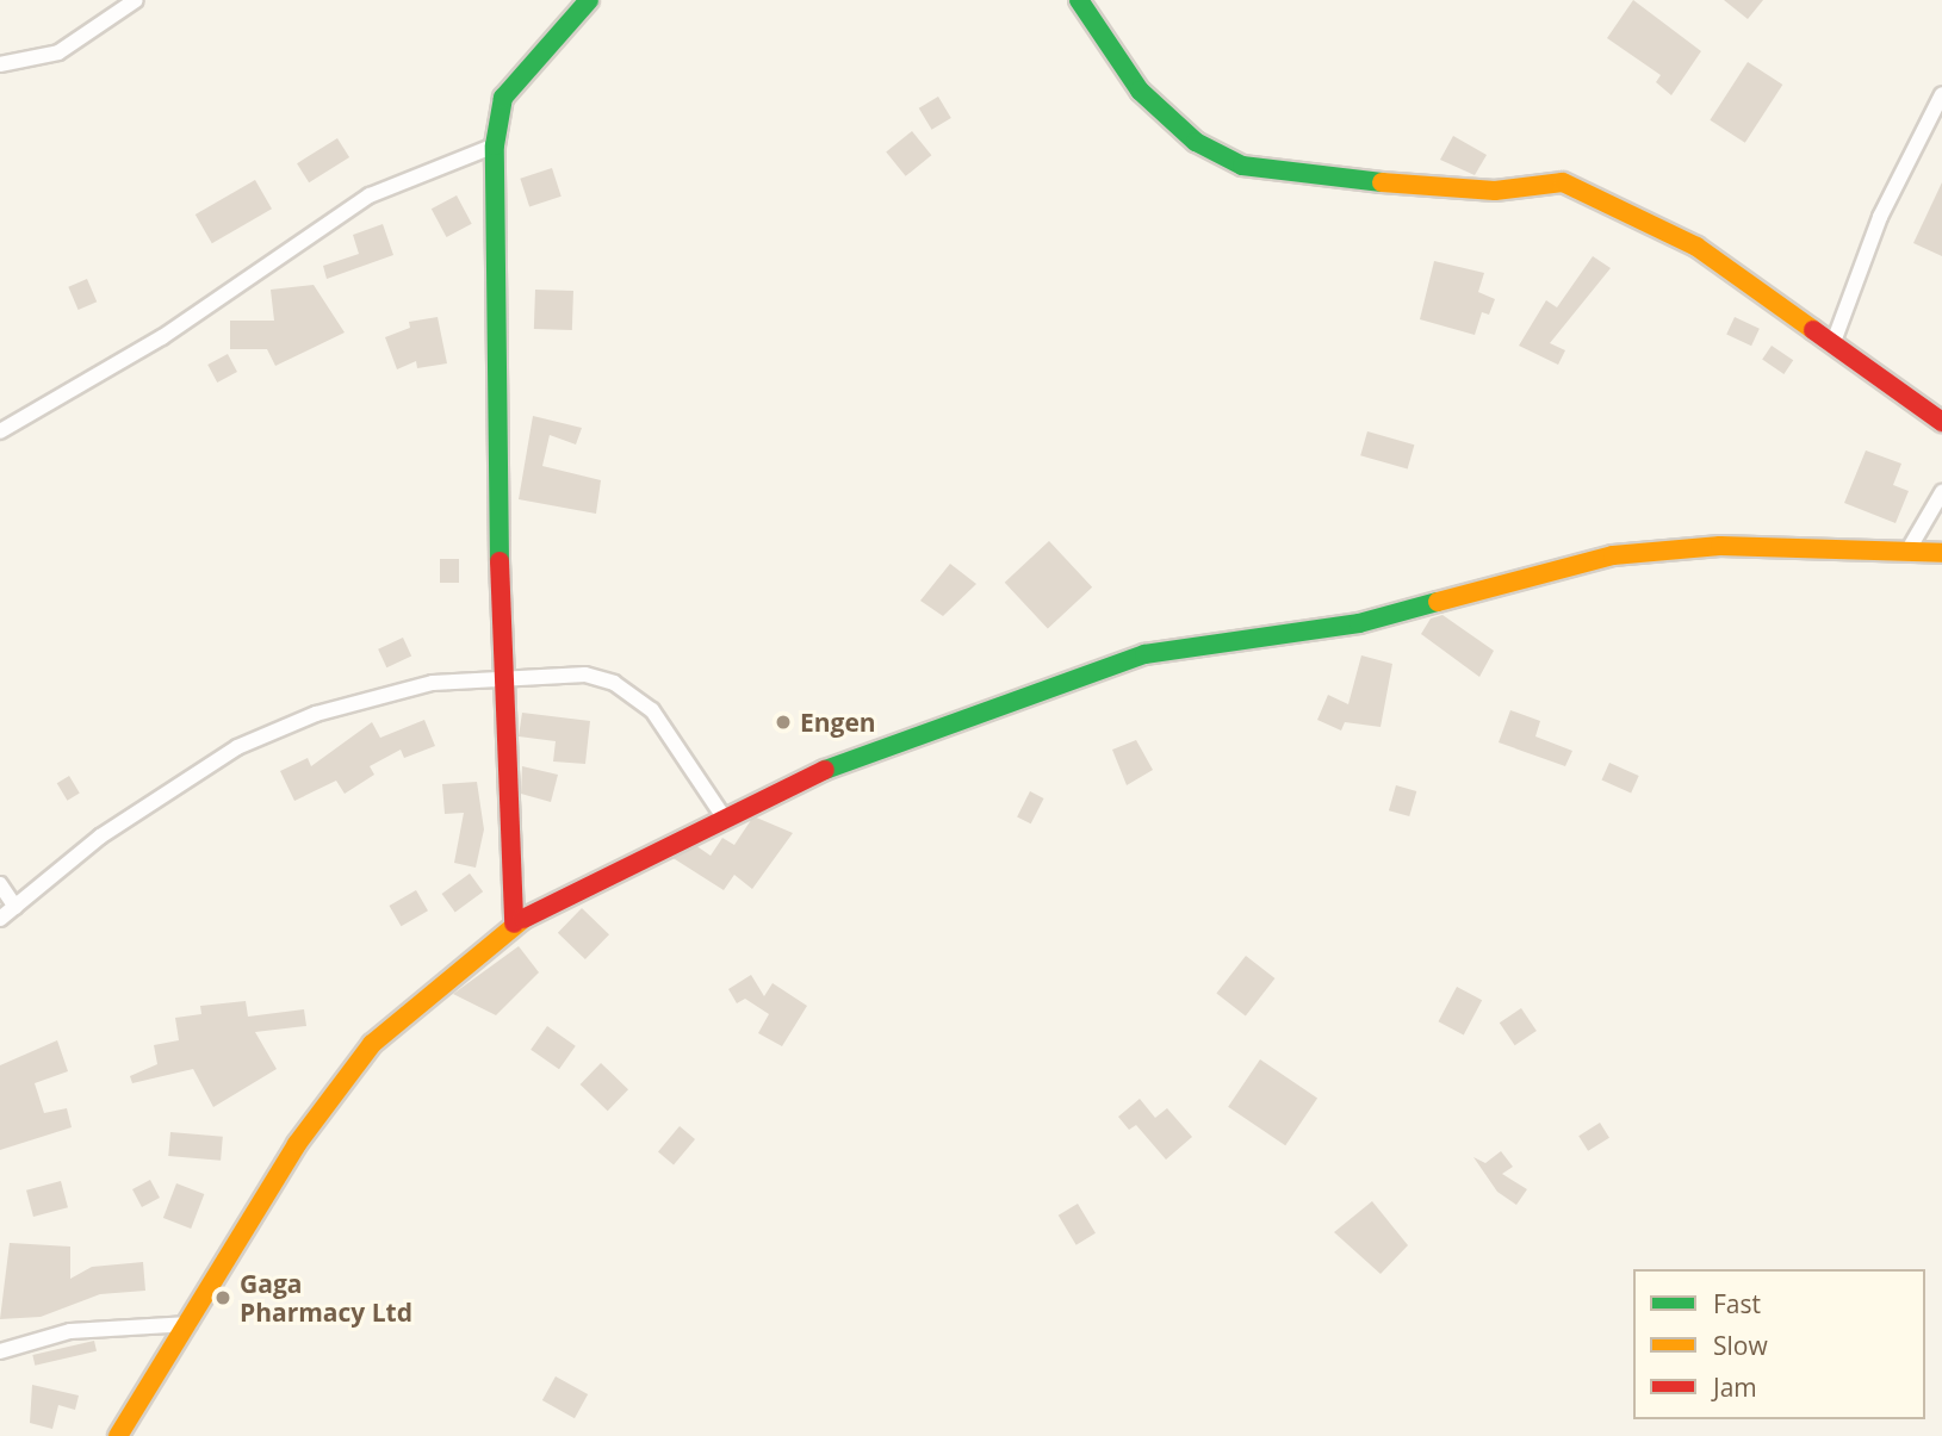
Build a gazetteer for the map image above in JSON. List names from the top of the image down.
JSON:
{
  "places": ["Engen", "Gaga Pharmacy Ltd"],
  "legend": ["Fast", "Slow", "Jam"]
}
